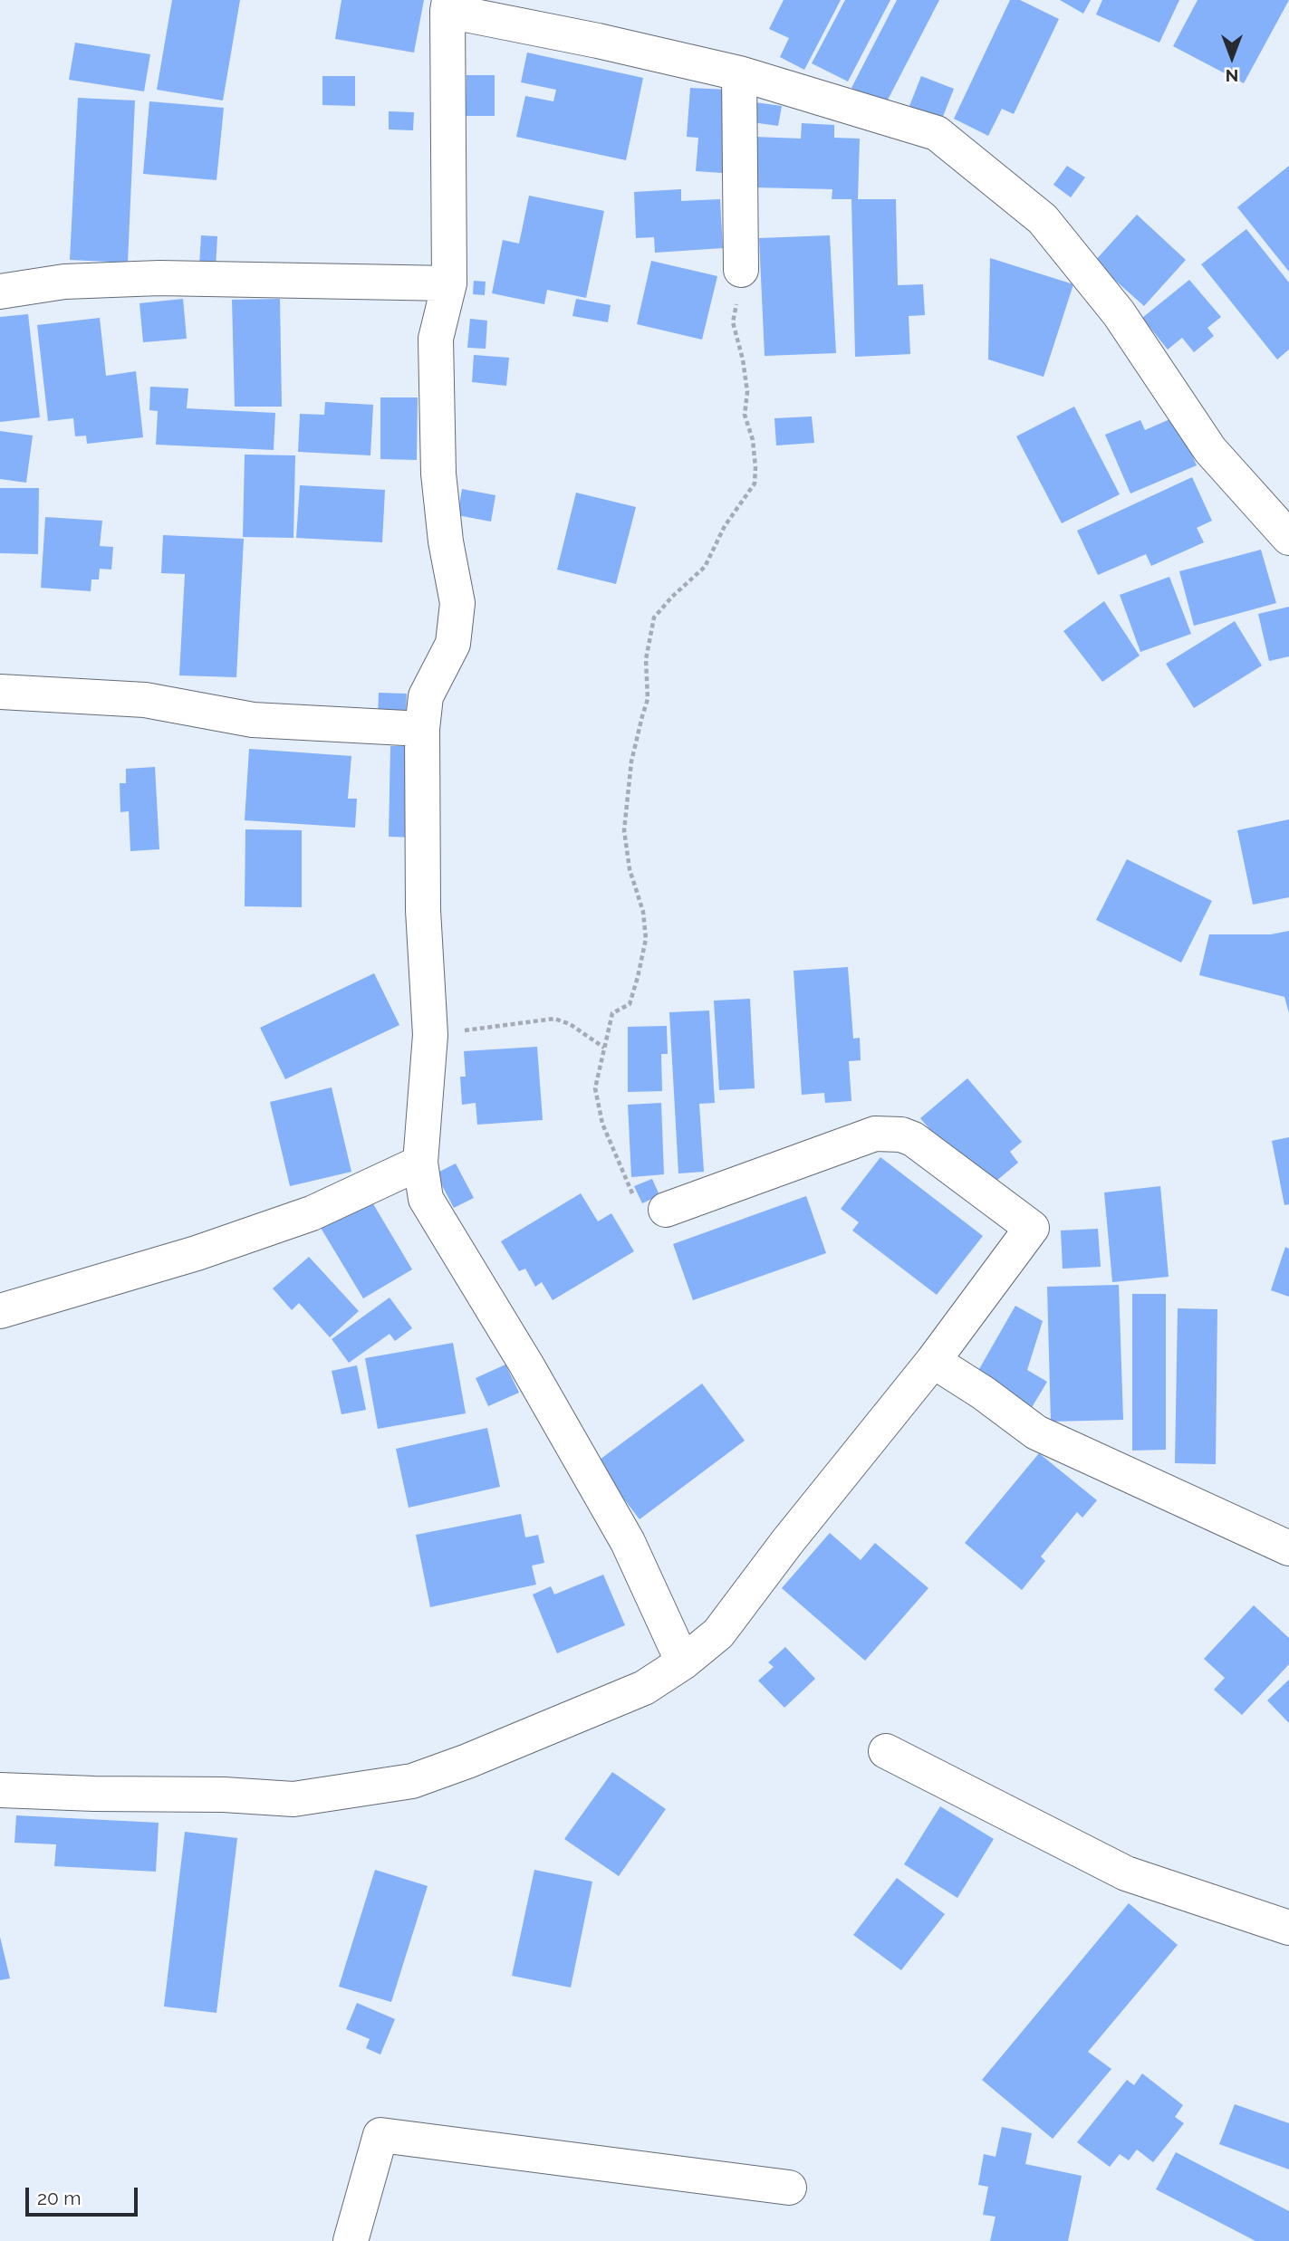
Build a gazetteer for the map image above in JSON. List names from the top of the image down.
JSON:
{
  "scale_bar": "20 m",
  "north": "bottom"
}
